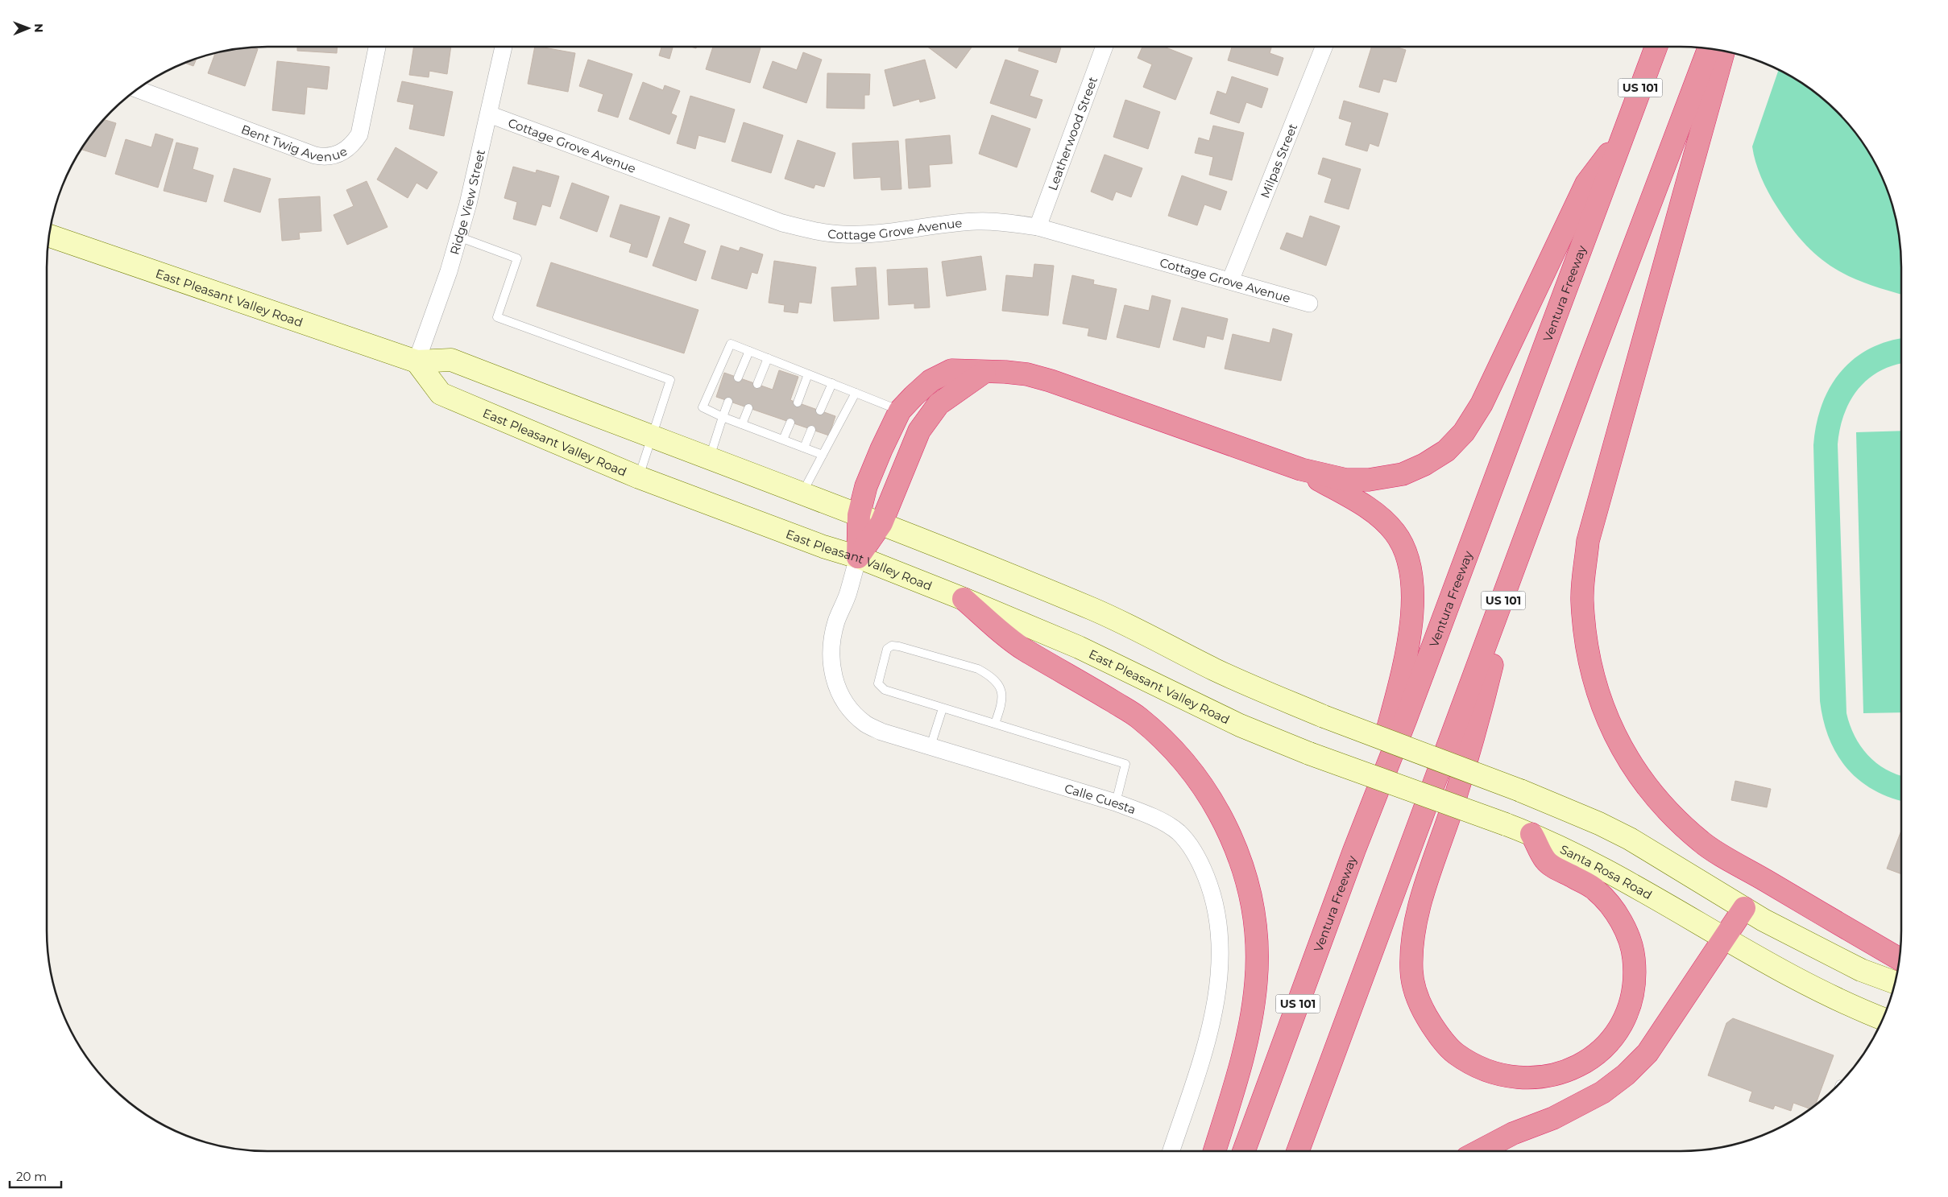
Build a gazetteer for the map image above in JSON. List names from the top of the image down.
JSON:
{
  "streets": {
    "highway": ["US 101", "Ventura Freeway"],
    "main road": ["East Pleasant Valley Road", "Santa Rosa Road"],
    "street": [
      "Leatherwood Street",
      "Bent Twig Avenue",
      "Cottage Grove Avenue",
      "Milpas Street",
      "Ridge View Street",
      "Calle Cuesta"
    ]
  },
  "crossings": [
    ["Leatherwood Street", "Cottage Grove Avenue"],
    ["Cottage Grove Avenue", "Milpas Street"],
    ["Cottage Grove Avenue", "Ridge View Street"],
    ["Ridge View Street", "East Pleasant Valley Road"],
    ["East Pleasant Valley Road", "Calle Cuesta"],
    ["East Pleasant Valley Road", "Santa Rosa Road"]
  ],
  "scale_bar": "20 m",
  "north": "right"
}
